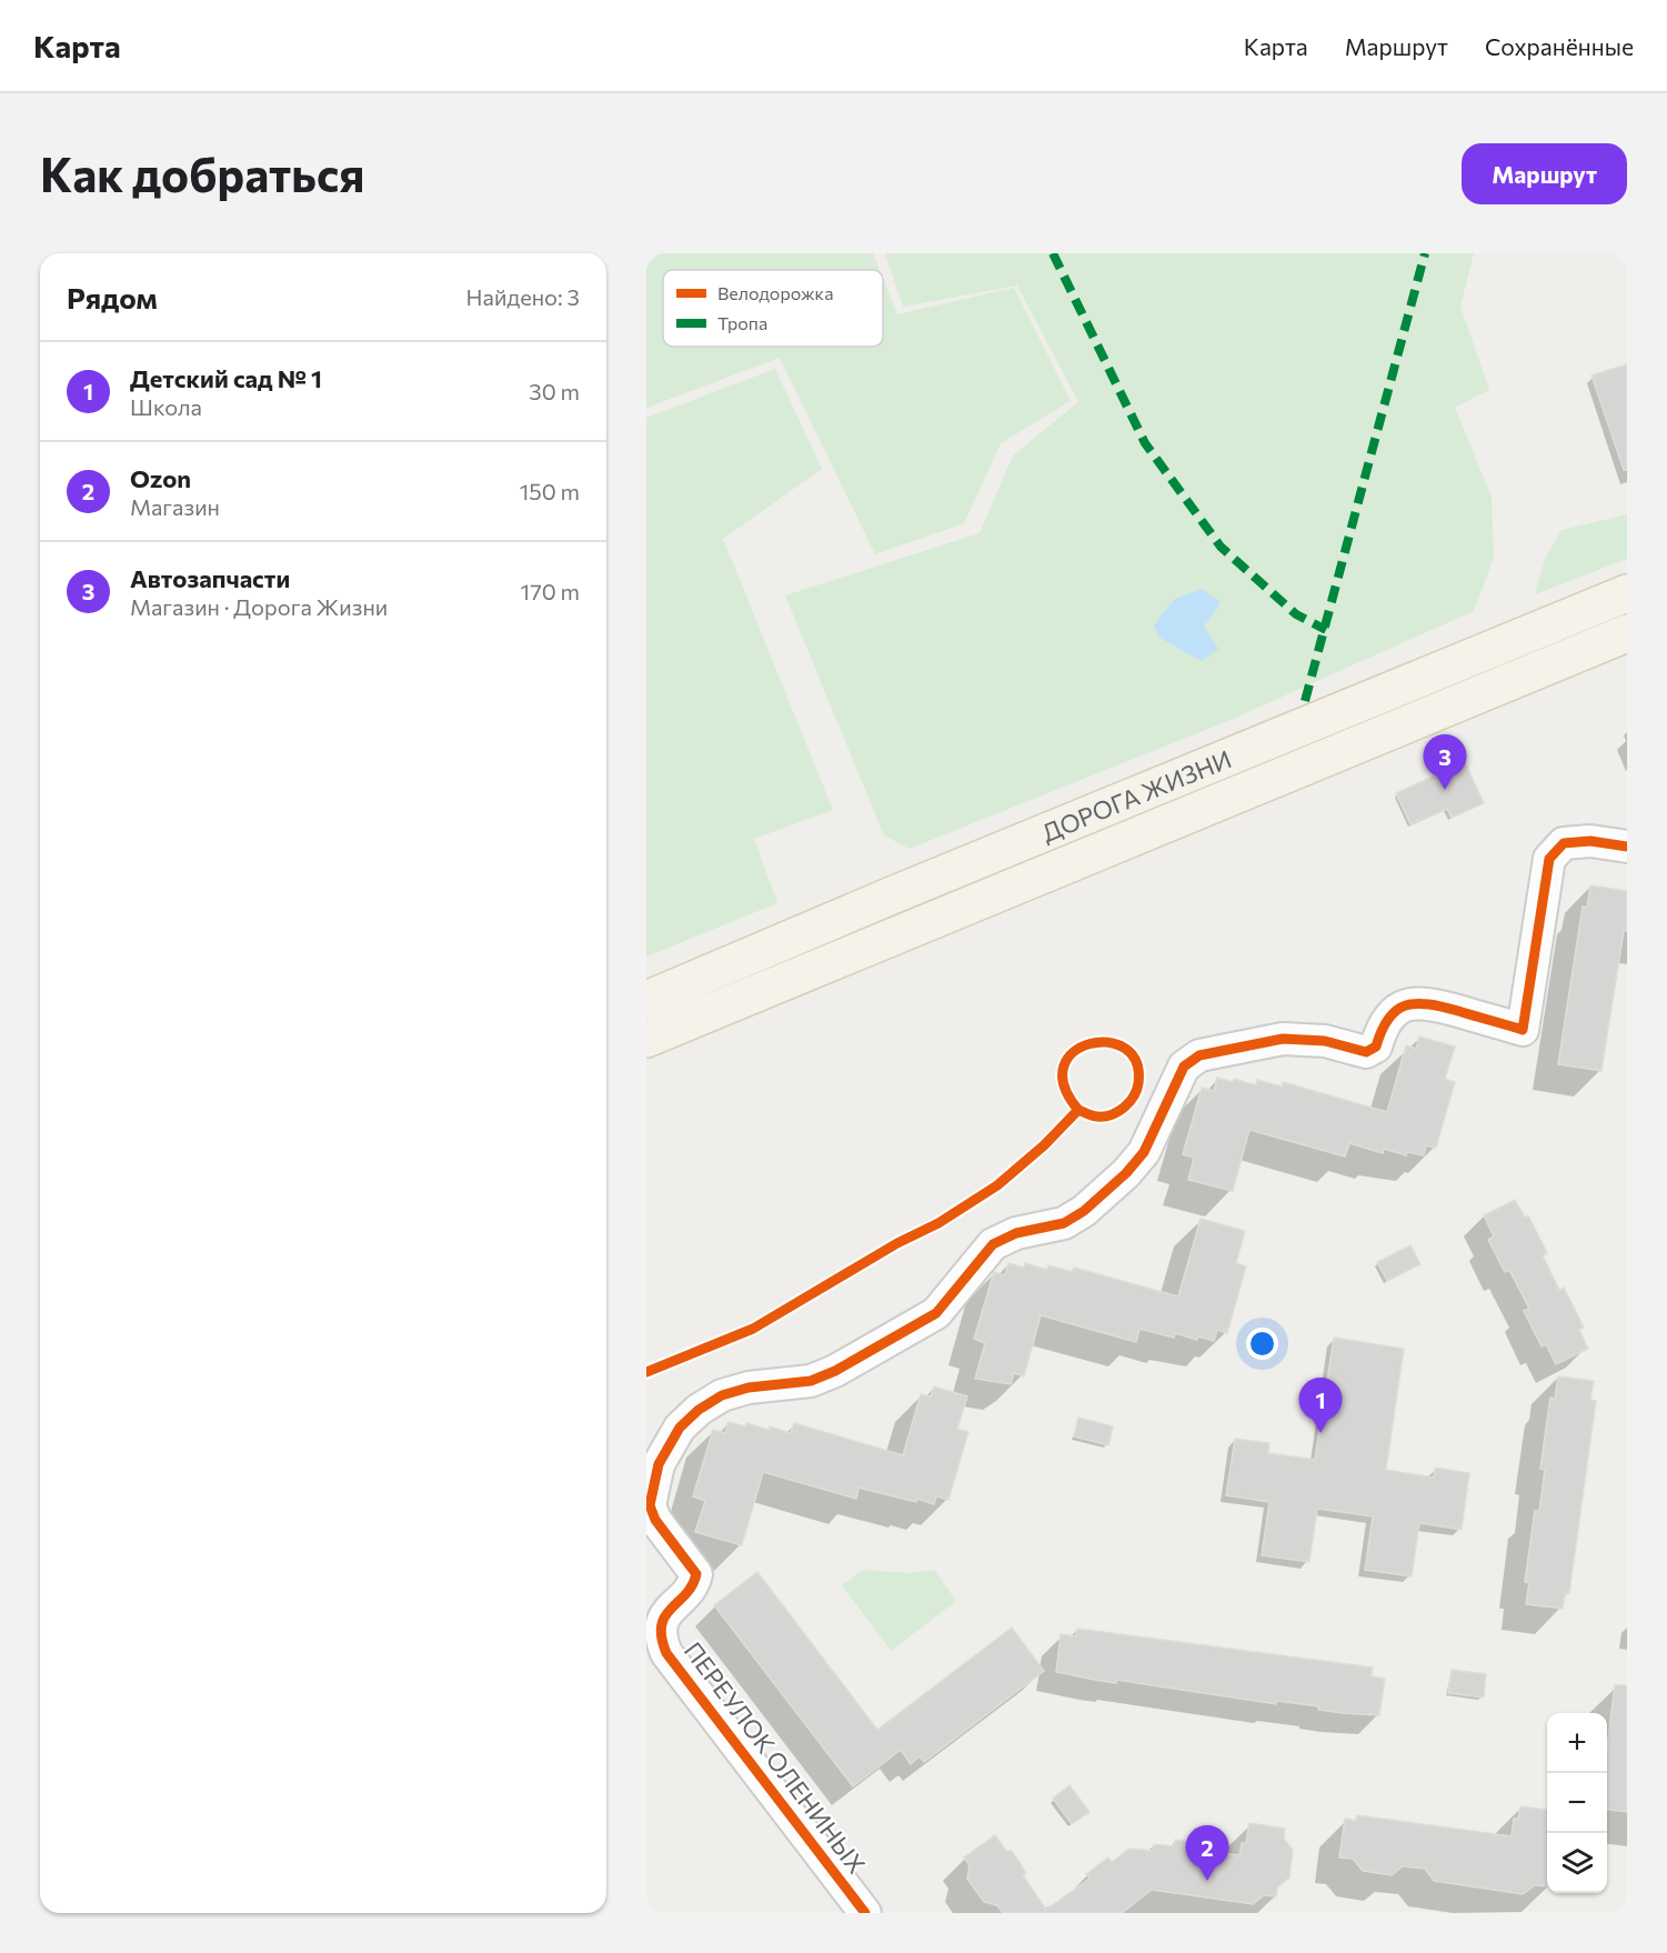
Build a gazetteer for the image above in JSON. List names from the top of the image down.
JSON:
{
  "streets": {
    "main road": ["ДОРОГА ЖИЗНИ"],
    "street": ["ПЕРЕУЛОК ОЛЕНИНЫХ"]
  },
  "legend": ["Велодорожка", "Тропа"],
  "page": {
    "header": "Карта",
    "nav": ["Карта", "Маршрут", "Сохранённые"],
    "buttons": "Маршрут",
    "title": "Как добраться",
    "heading": ["Рядом", "Найдено: 3"],
    "list": [
      {
        "mark": "1",
        "name": "Детский сад № 1",
        "note": "Школа",
        "value": "30 m"
      },
      {
        "mark": "2",
        "name": "Ozon",
        "note": "Магазин",
        "value": "150 m"
      },
      {
        "mark": "3",
        "name": "Автозапчасти",
        "note": "Магазин · Дорога Жизни",
        "value": "170 m"
      }
    ],
    "pins": ["3", "1", "2"],
    "map_buttons": ["+", "−"]
  }
}
